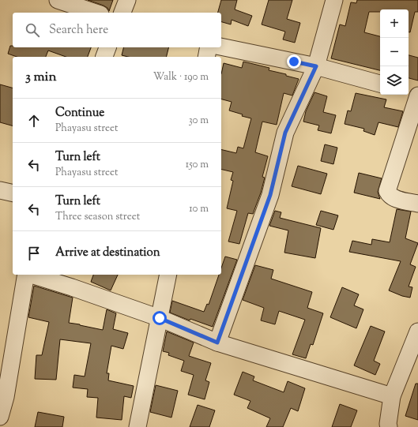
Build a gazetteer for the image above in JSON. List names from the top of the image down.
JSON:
{
  "page": {
    "map_buttons": ["+", "−"],
    "search": "Search here",
    "heading": ["3 min", "Walk · 190 m"],
    "list": [
      ["Continue", "Phayasu street", "30 m"],
      ["Turn left", "Phayasu street", "150 m"],
      ["Turn left", "Three season street", "10 m"],
      "Arrive at destination"
    ]
  }
}
